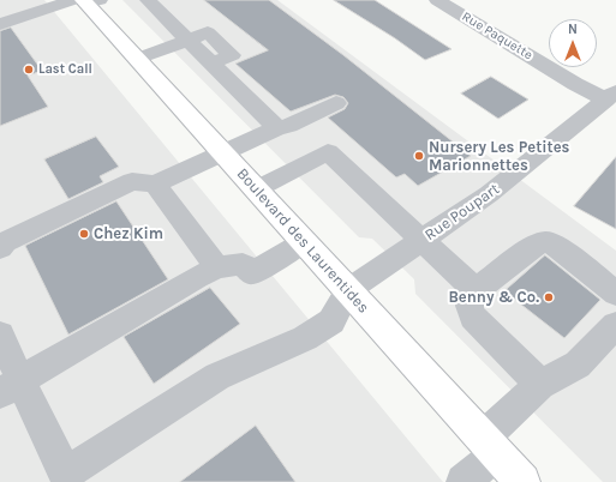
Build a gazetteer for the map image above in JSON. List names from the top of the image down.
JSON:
{
  "streets": {
    "main road": ["Boulevard des Laurentides"],
    "street": ["Rue Paquette", "Rue Poupart"]
  },
  "crossings": [
    ["Rue Paquette", "Rue Poupart"],
    ["Rue Poupart", "Boulevard des Laurentides"]
  ],
  "places": [
    "Last Call",
    "Nursery Les Petites Marionnettes",
    "Chez Kim",
    "Benny & Co."
  ],
  "north": "top"
}
